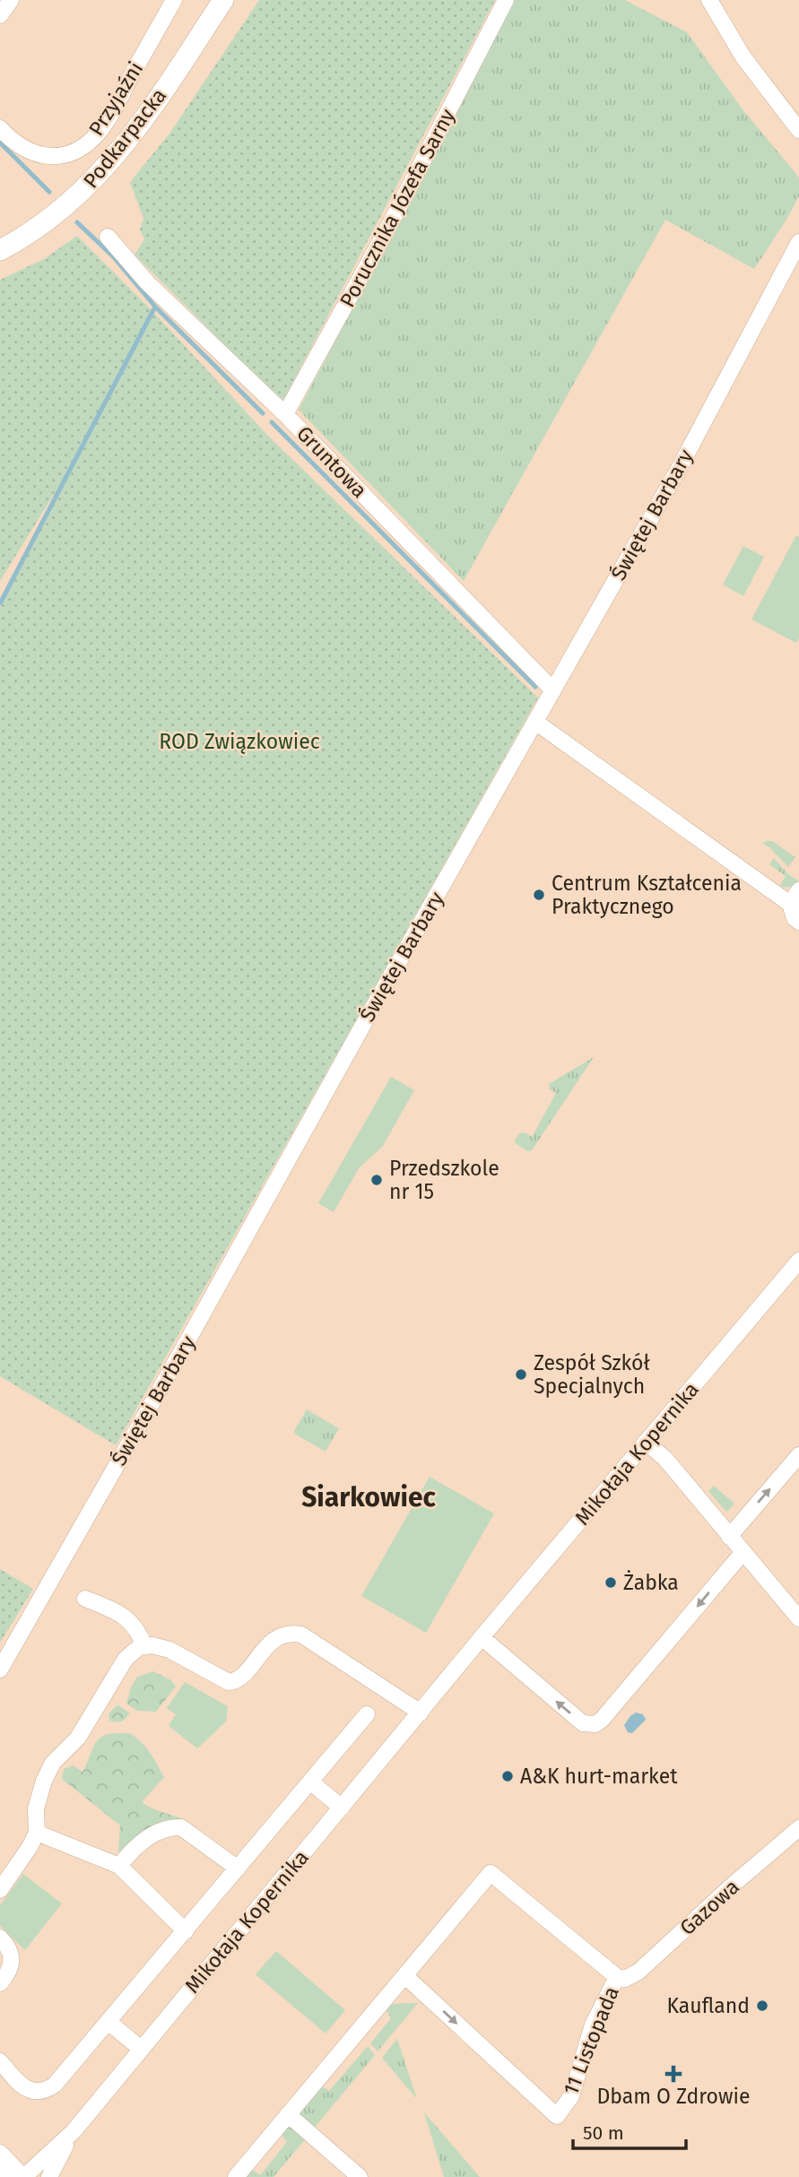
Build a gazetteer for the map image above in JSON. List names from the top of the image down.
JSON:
{
  "streets": {
    "main road": ["Podkarpacka"],
    "street": [
      "Przyjaźni",
      "Porucznika Józefa Sarny",
      "Gruntowa",
      "Świętej Barbary",
      "Mikołaja Kopernika",
      "Gazowa",
      "11 Listopada"
    ]
  },
  "crossings": [
    ["Porucznika Józefa Sarny", "Gruntowa"],
    ["Gruntowa", "Świętej Barbary"],
    ["Gazowa", "11 Listopada"]
  ],
  "districts": ["Siarkowiec"],
  "parks": ["ROD Związkowiec"],
  "places": {
    "other": [
      "Centrum Kształcenia Praktycznego",
      "Przedszkole nr 15",
      "Zespół Szkół Specjalnych",
      "Żabka",
      "A&K hurt-market",
      "Kaufland"
    ],
    "health": ["Dbam O Zdrowie"]
  },
  "scale_bar": "50 m"
}
